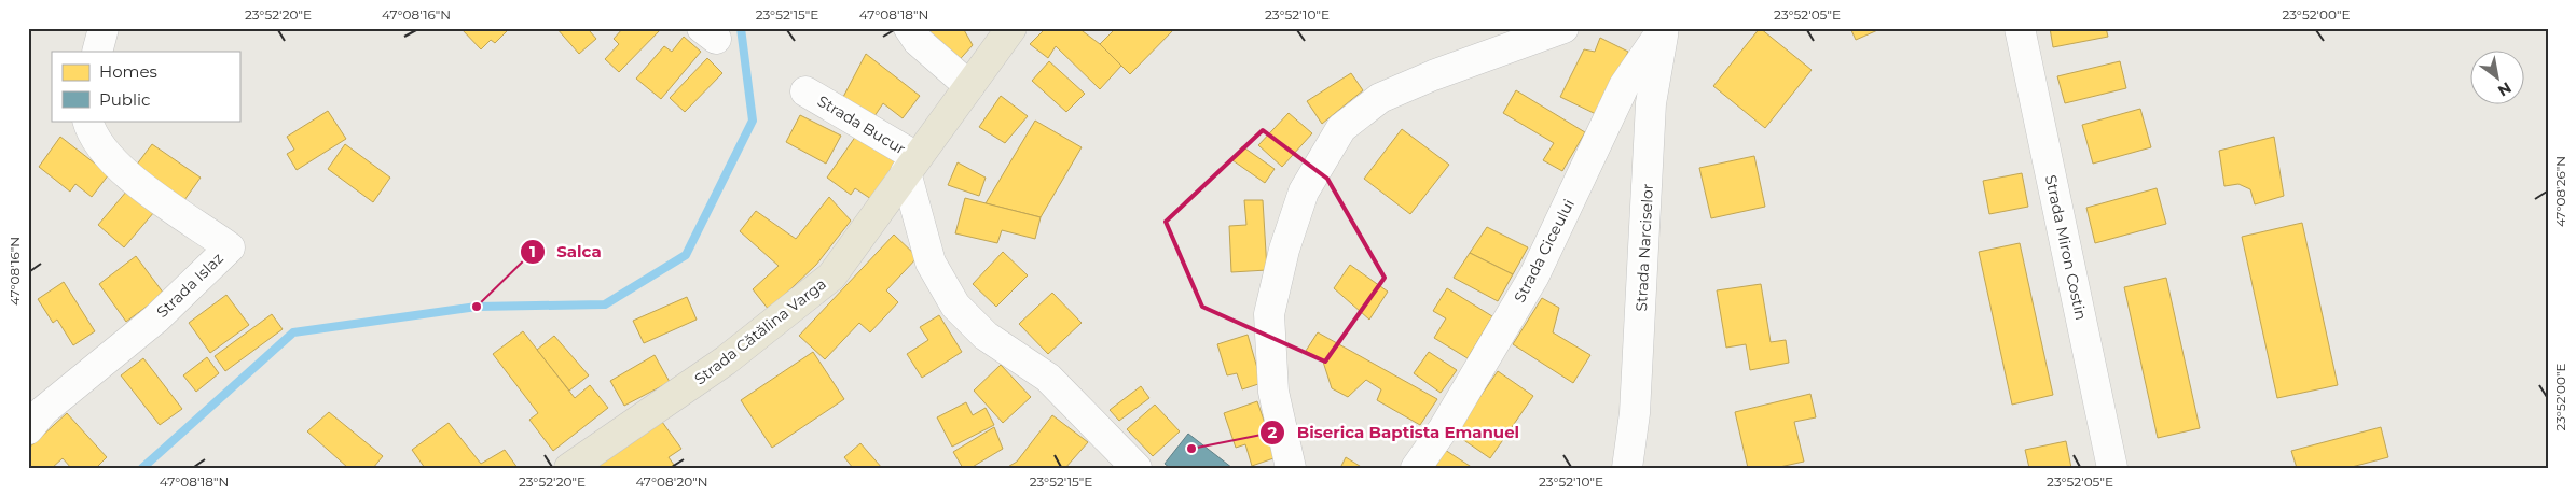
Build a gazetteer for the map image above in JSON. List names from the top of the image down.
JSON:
{
  "streets": {
    "main road": ["Strada Cătălina Varga"],
    "street": [
      "Strada Bucur",
      "Strada Narciselor",
      "Strada Miron Costin",
      "Strada Ciceului",
      "Strada Islaz"
    ]
  },
  "crossings": [
    ["Strada Bucur", "Strada Cătălina Varga"],
    ["Strada Narciselor", "Strada Ciceului"]
  ],
  "places": ["Salca", "Biserica Baptista Emanuel"],
  "legend": ["Homes", "Public"],
  "north": "bottom right",
  "coordinates": [
    "23°52'20\"E",
    "47°08'16\"N",
    "23°52'15\"E",
    "47°08'18\"N",
    "23°52'10\"E",
    "23°52'05\"E",
    "23°52'00\"E",
    "47°08'26\"N",
    "47°08'20\"N"
  ]
}
